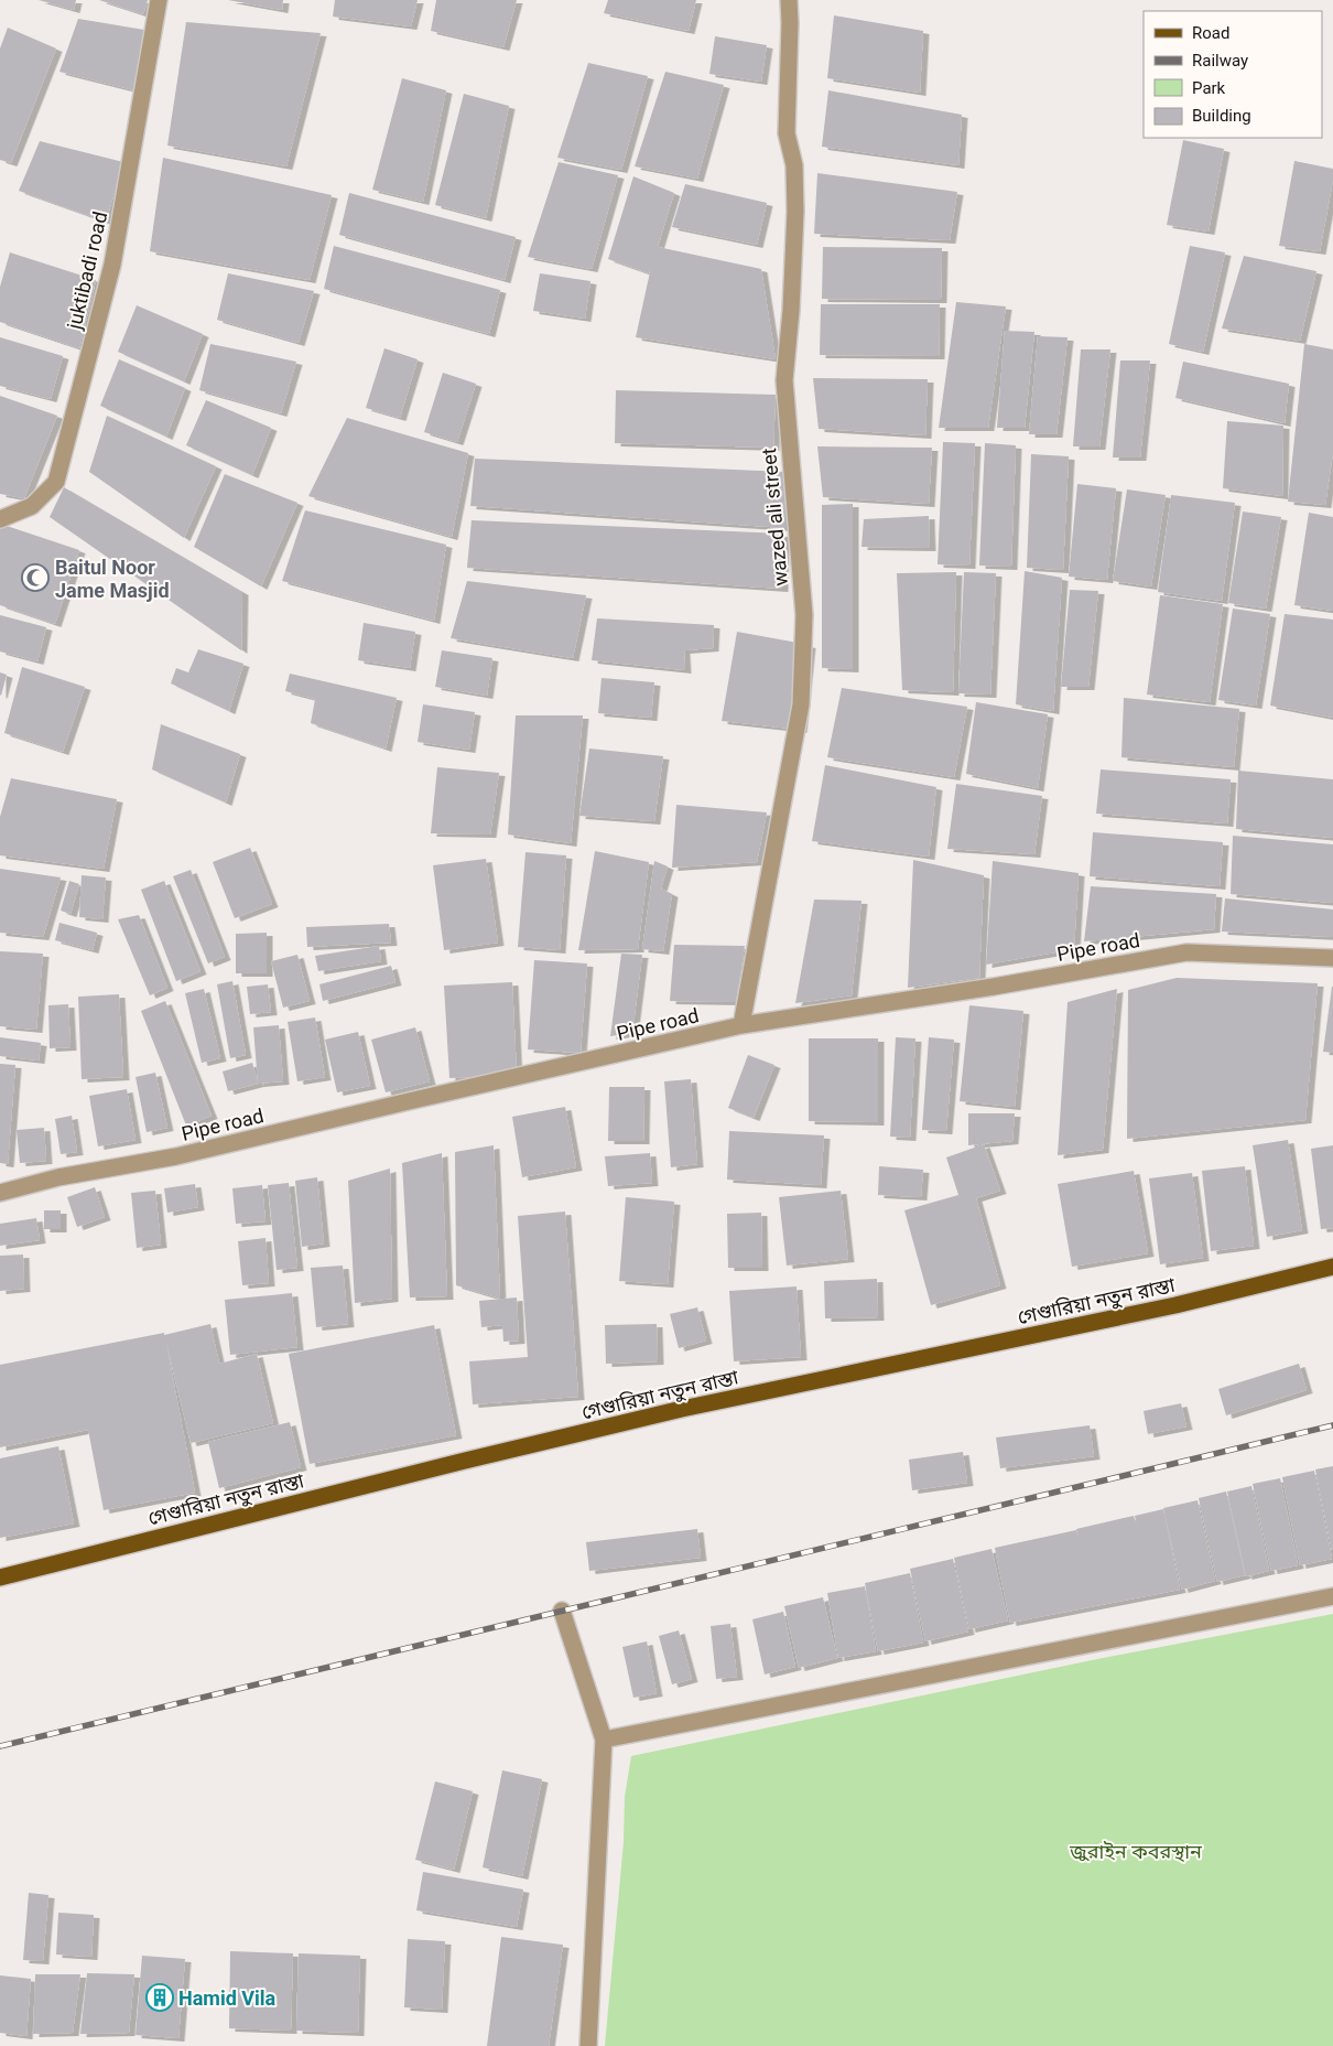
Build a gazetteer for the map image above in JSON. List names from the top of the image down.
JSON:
{
  "streets": {
    "main road": ["গেণ্ডারিয়া নতুন রাস্তা"],
    "street": ["juktibadi road", "wazed ali street", "Pipe road"]
  },
  "crossings": [
    ["wazed ali street", "Pipe road"]
  ],
  "parks": ["জুরাইন কবরস্থান"],
  "places": {
    "mosque": ["Baitul Noor Jame Masjid"],
    "building": ["Hamid Vila"]
  },
  "legend": [
    "Road",
    "Railway",
    "Park",
    "Building"
  ]
}
